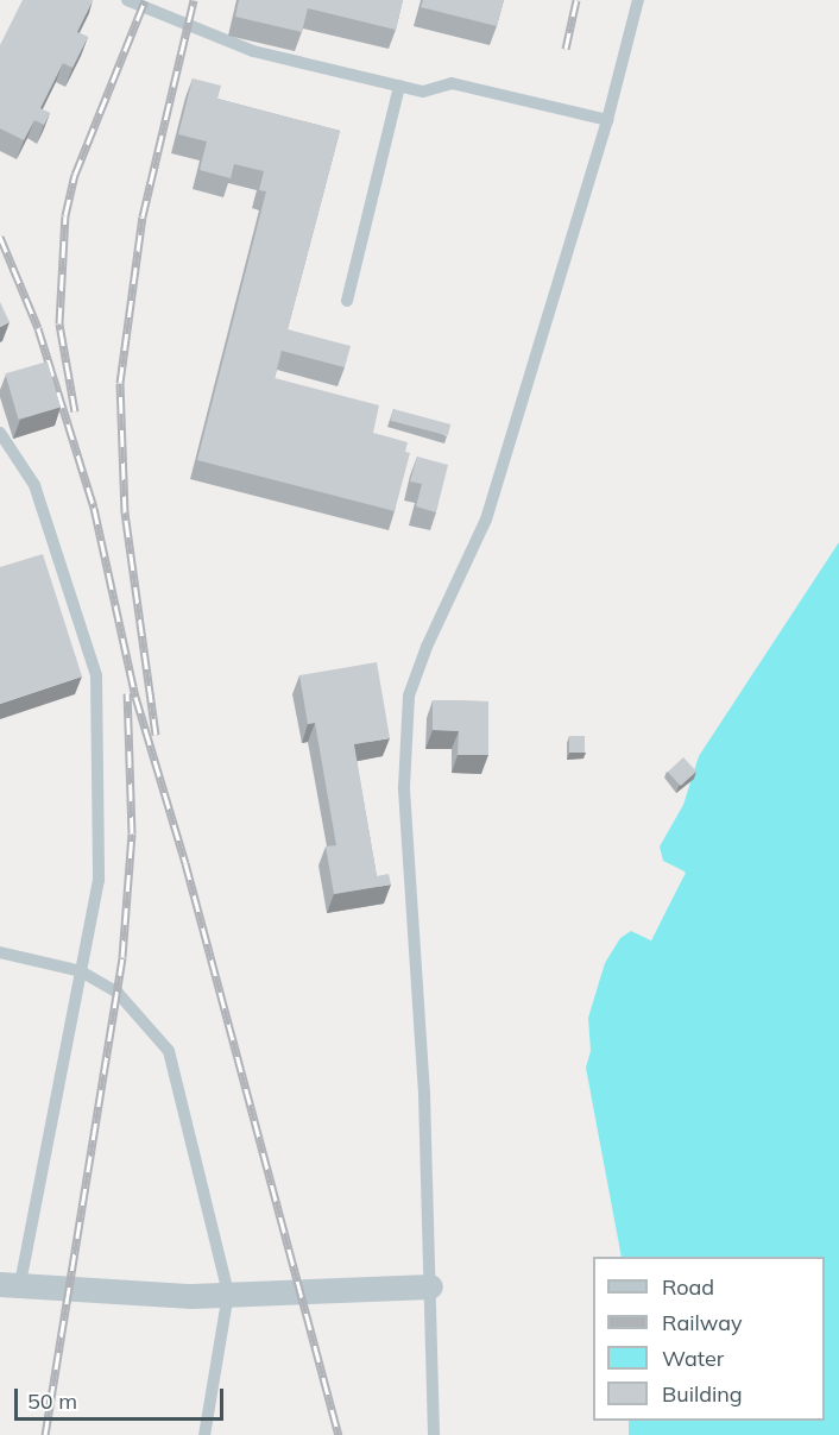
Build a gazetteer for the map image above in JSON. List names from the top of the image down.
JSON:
{
  "legend": [
    "Road",
    "Railway",
    "Water",
    "Building"
  ],
  "scale_bar": "50 m"
}
